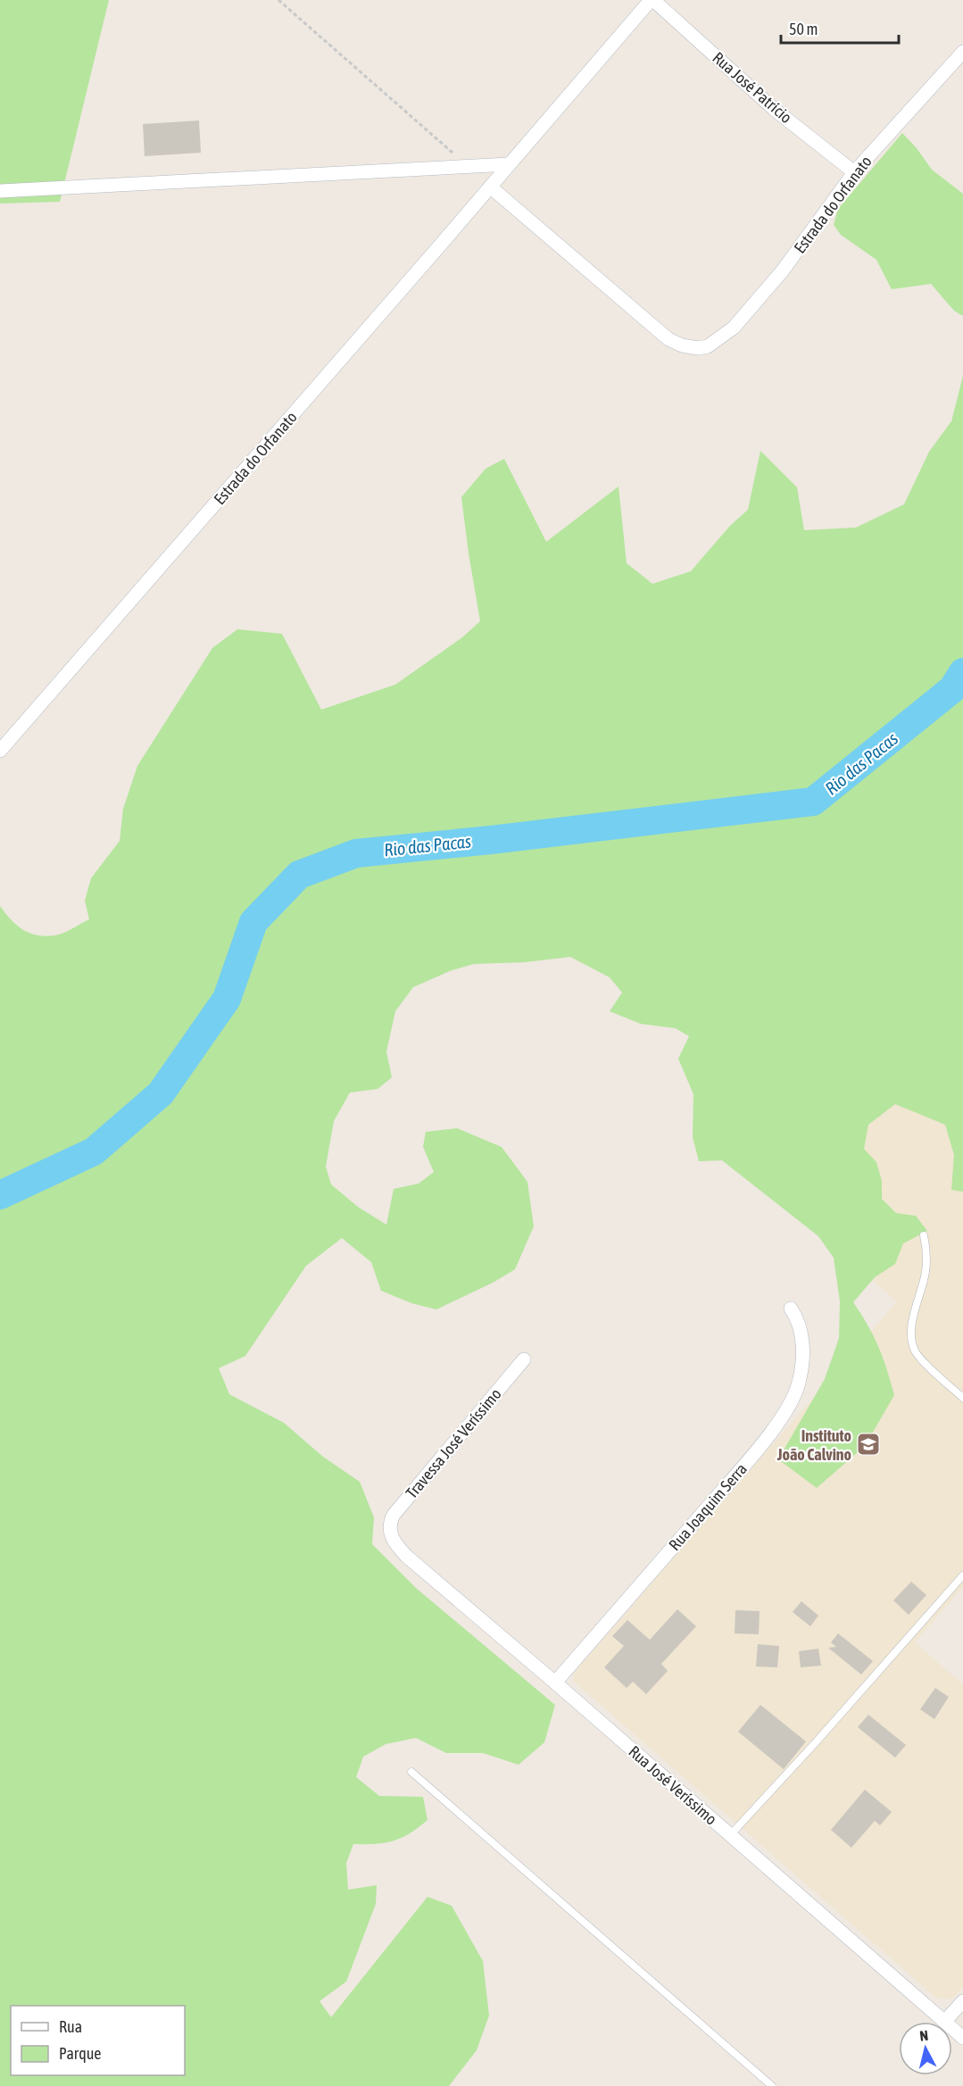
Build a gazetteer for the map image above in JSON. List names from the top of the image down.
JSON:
{
  "streets": {
    "street": [
      "Rua José Patrício",
      "Estrada do Orfanato",
      "Travessa José Veríssimo",
      "Rua Joaquim Serra",
      "Rua José Veríssimo"
    ]
  },
  "crossings": [
    ["Rua José Patrício", "Estrada do Orfanato"],
    ["Travessa José Veríssimo", "Rua José Veríssimo"],
    ["Rua Joaquim Serra", "Rua José Veríssimo"]
  ],
  "water": ["Rio das Pacas"],
  "places": {
    "school or university": ["Instituto João Calvino"]
  },
  "legend": ["Rua", "Parque"],
  "scale_bar": "50 m",
  "north": "top"
}
